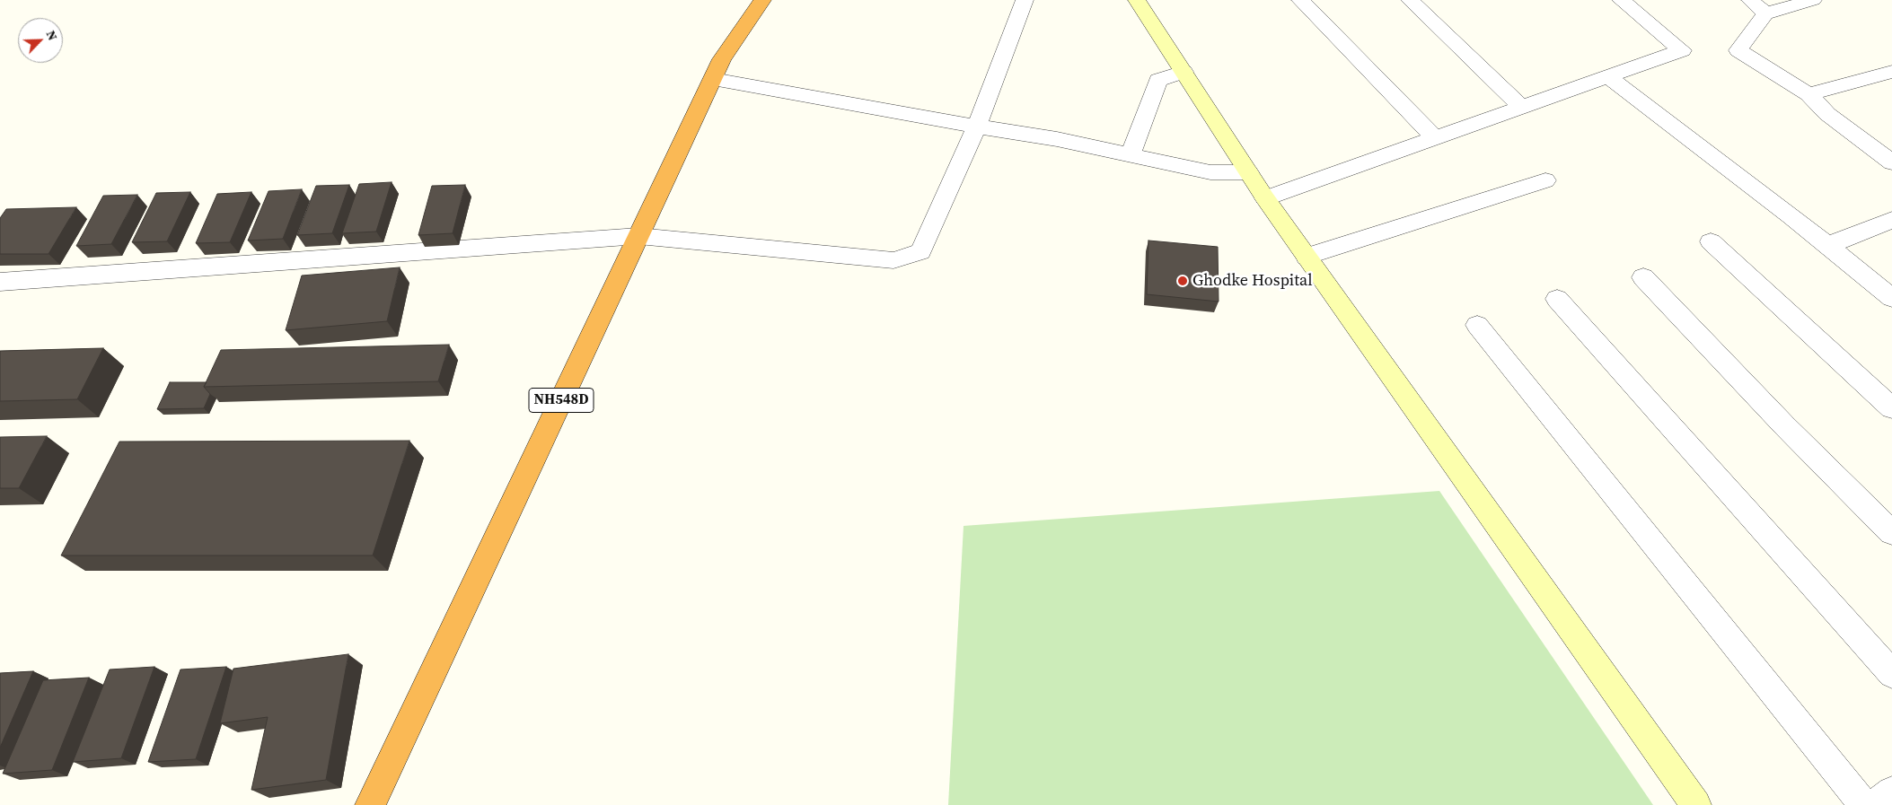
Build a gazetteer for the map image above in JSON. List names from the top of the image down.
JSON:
{
  "streets": {
    "highway": ["NH548D"]
  },
  "places": ["Ghodke Hospital"],
  "north": "top right"
}
